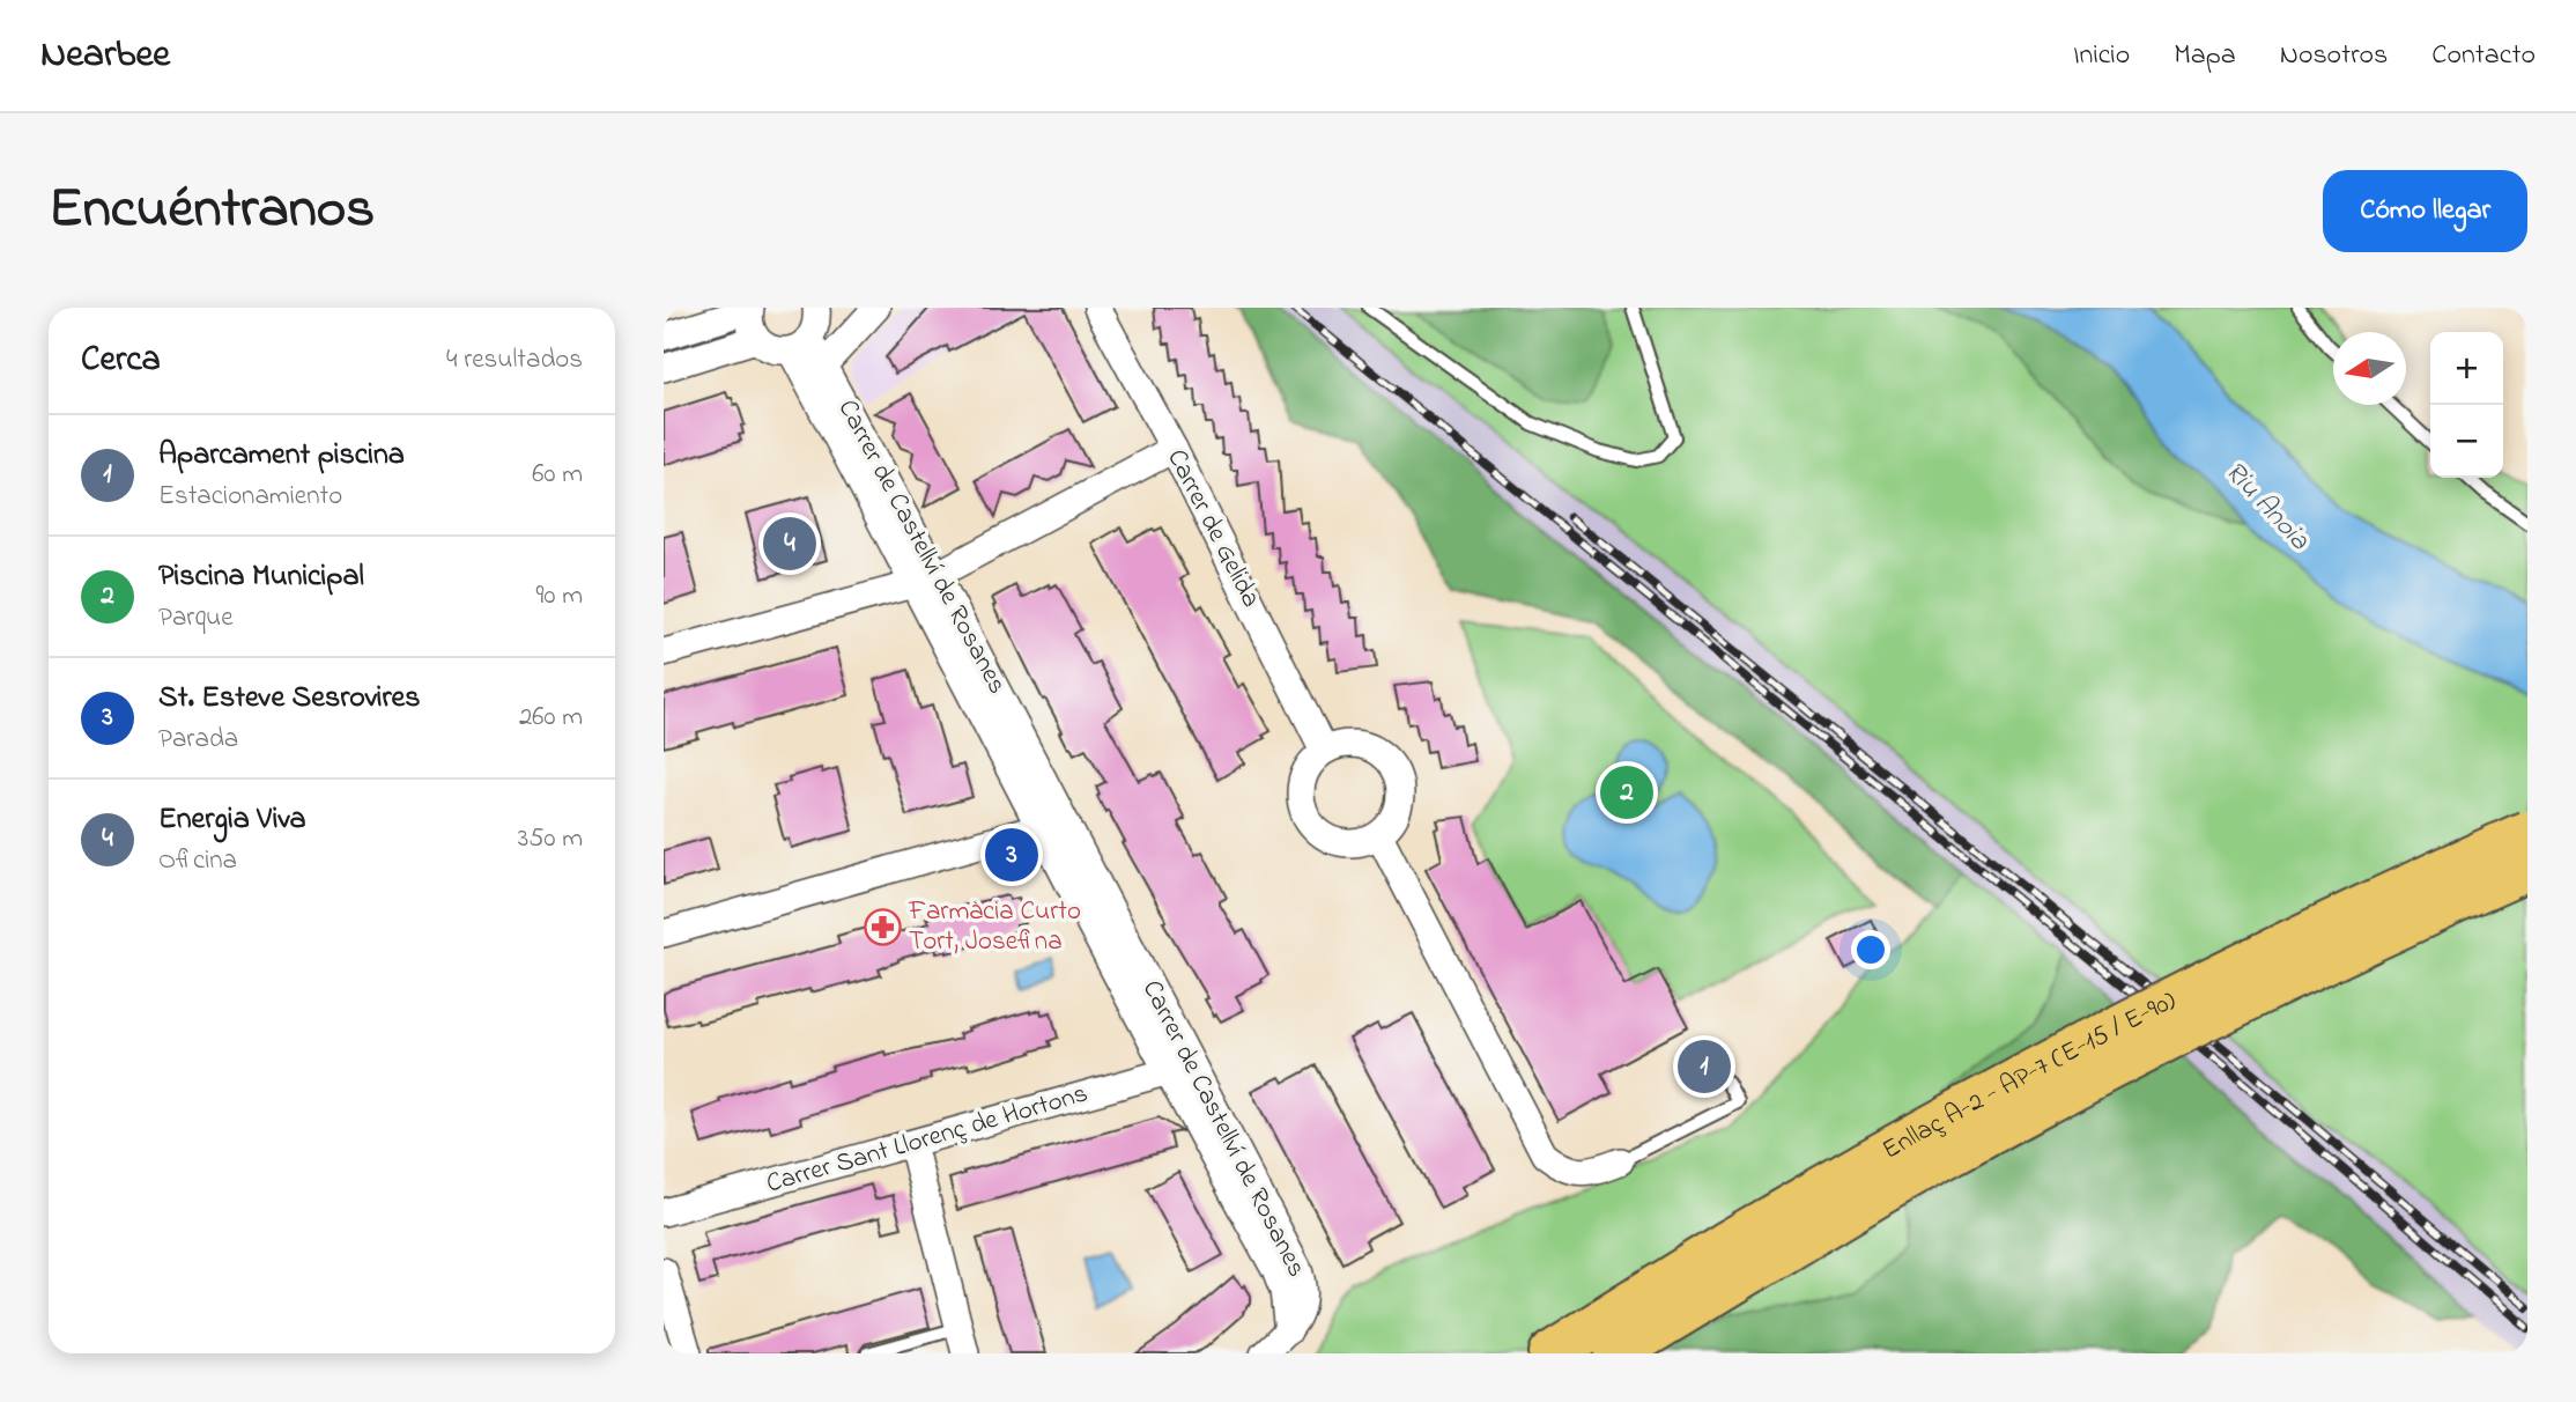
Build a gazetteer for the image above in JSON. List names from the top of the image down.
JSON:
{
  "streets": {
    "highway": ["Enllaç A-2 - AP-7 (E-15 / E-90)"],
    "street": ["Carrer de Gelida", "Carrer de Castellví de Rosanes", "Carrer Sant Llorenç de Hortons"]
  },
  "crossings": [
    ["Carrer de Castellví de Rosanes", "Carrer Sant Llorenç de Hortons"]
  ],
  "water": ["Riu Anoia"],
  "places": {
    "pharmacy": ["Farmàcia Curto Tort, Josefina"]
  },
  "north": "left",
  "page": {
    "header": "Nearbee",
    "nav": [
      "Inicio",
      "Mapa",
      "Nosotros",
      "Contacto"
    ],
    "title": "Encuéntranos",
    "buttons": "Cómo llegar",
    "heading": ["Cerca", "4 resultados"],
    "map_buttons": ["+", "−"],
    "list": [
      {
        "mark": "1",
        "name": "Aparcament piscina",
        "note": "Estacionamiento",
        "value": "60 m"
      },
      {
        "mark": "2",
        "name": "Piscina Municipal",
        "note": "Parque",
        "value": "90 m"
      },
      {
        "mark": "3",
        "name": "St. Esteve Sesrovires",
        "note": "Parada",
        "value": "260 m"
      },
      {
        "mark": "4",
        "name": "Energia Viva",
        "note": "Oficina",
        "value": "350 m"
      }
    ],
    "pins": [
      "4",
      "2",
      "3",
      "1"
    ]
  }
}
